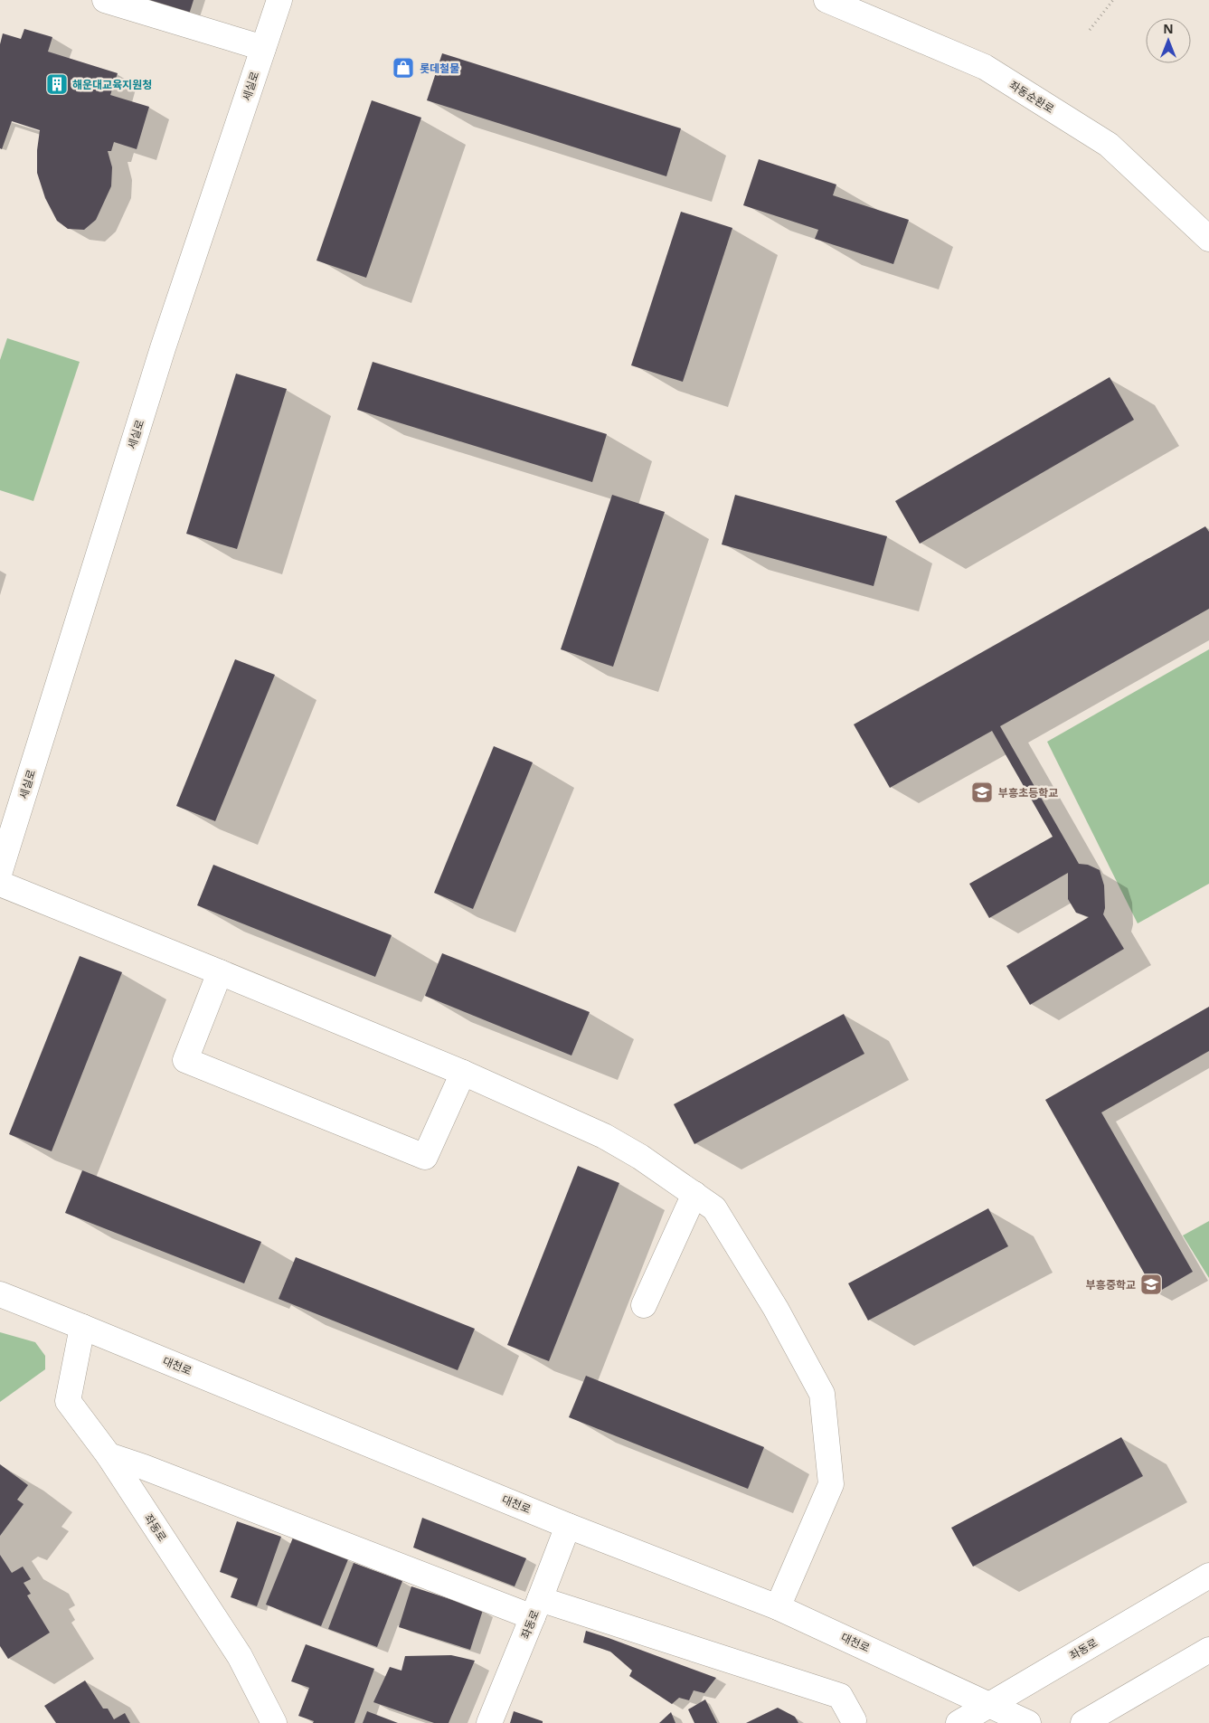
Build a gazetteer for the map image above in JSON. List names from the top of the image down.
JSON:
{
  "streets": {
    "street": [
      "세실로",
      "좌동순환로",
      "대천로",
      "좌동로"
    ]
  },
  "crossings": [
    ["대천로", "좌동로"]
  ],
  "places": {
    "shop": ["롯데철물"],
    "building": ["해운대교육지원청"],
    "school or university": ["부흥초등학교", "부흥중학교"]
  },
  "north": "top"
}
